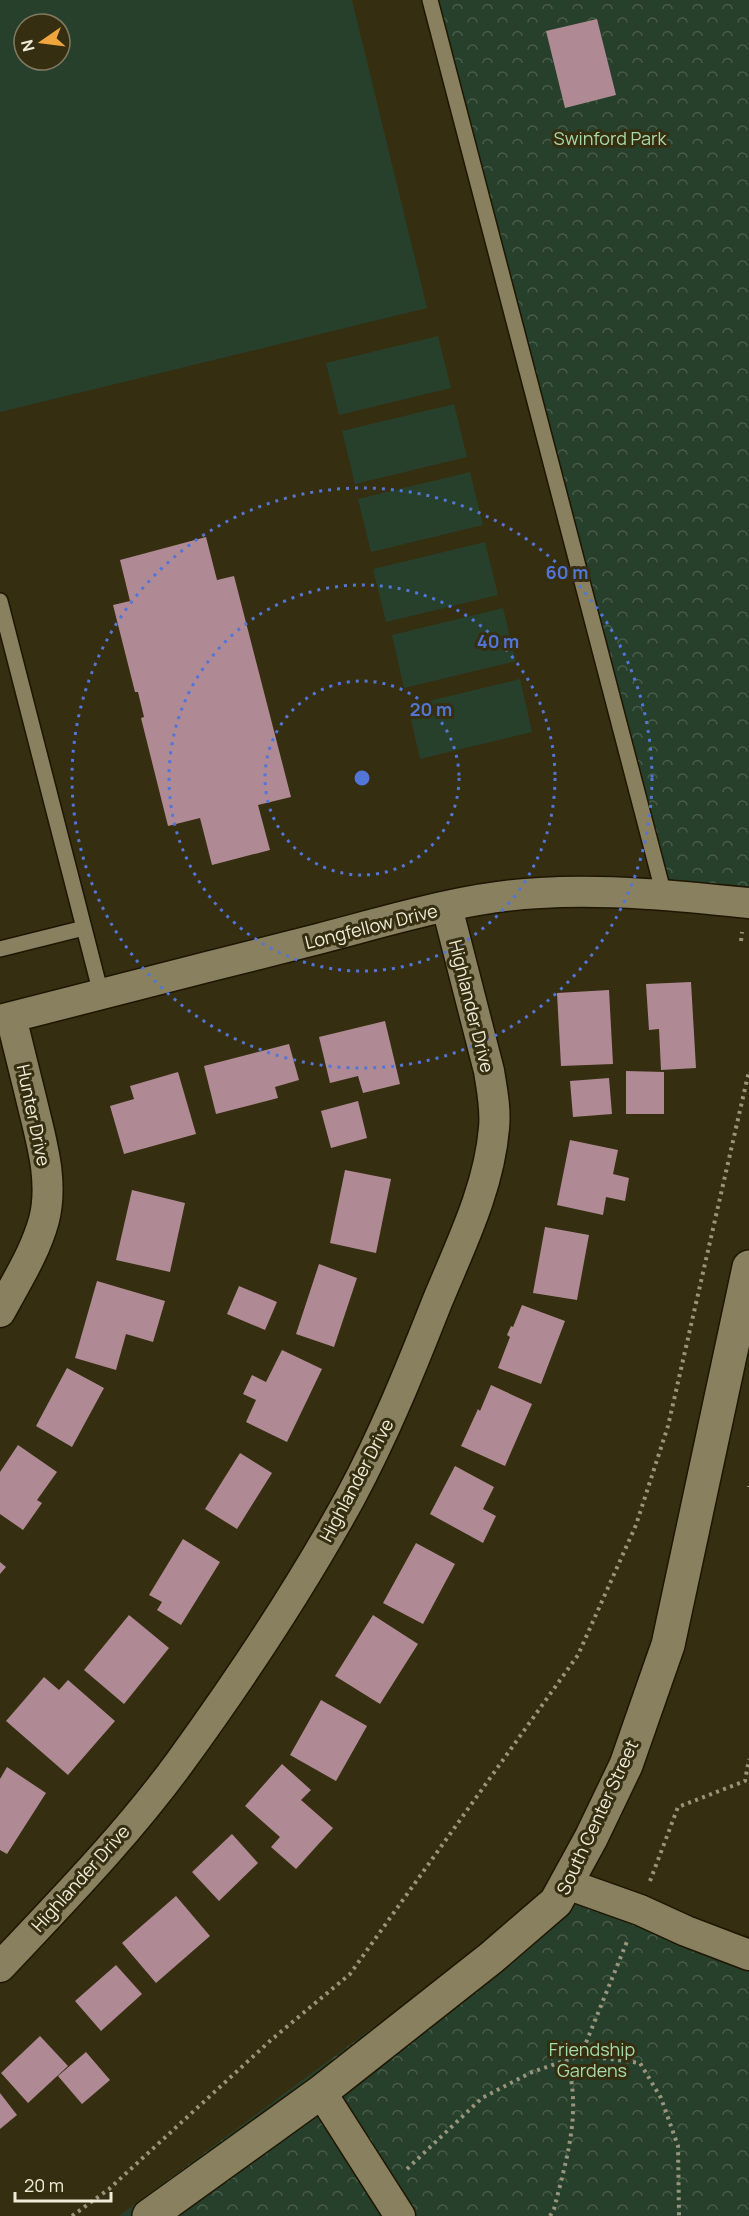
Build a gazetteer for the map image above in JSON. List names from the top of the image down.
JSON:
{
  "streets": {
    "main road": ["South Center Street"],
    "street": ["Longfellow Drive", "Highlander Drive", "Hunter Drive"]
  },
  "crossings": [
    ["Longfellow Drive", "Highlander Drive"],
    ["Longfellow Drive", "Hunter Drive"]
  ],
  "parks": ["Swinford Park", "Friendship Gardens"],
  "scale_bar": "20 m",
  "north": "left",
  "rings": ["60 m", "40 m", "20 m"]
}
